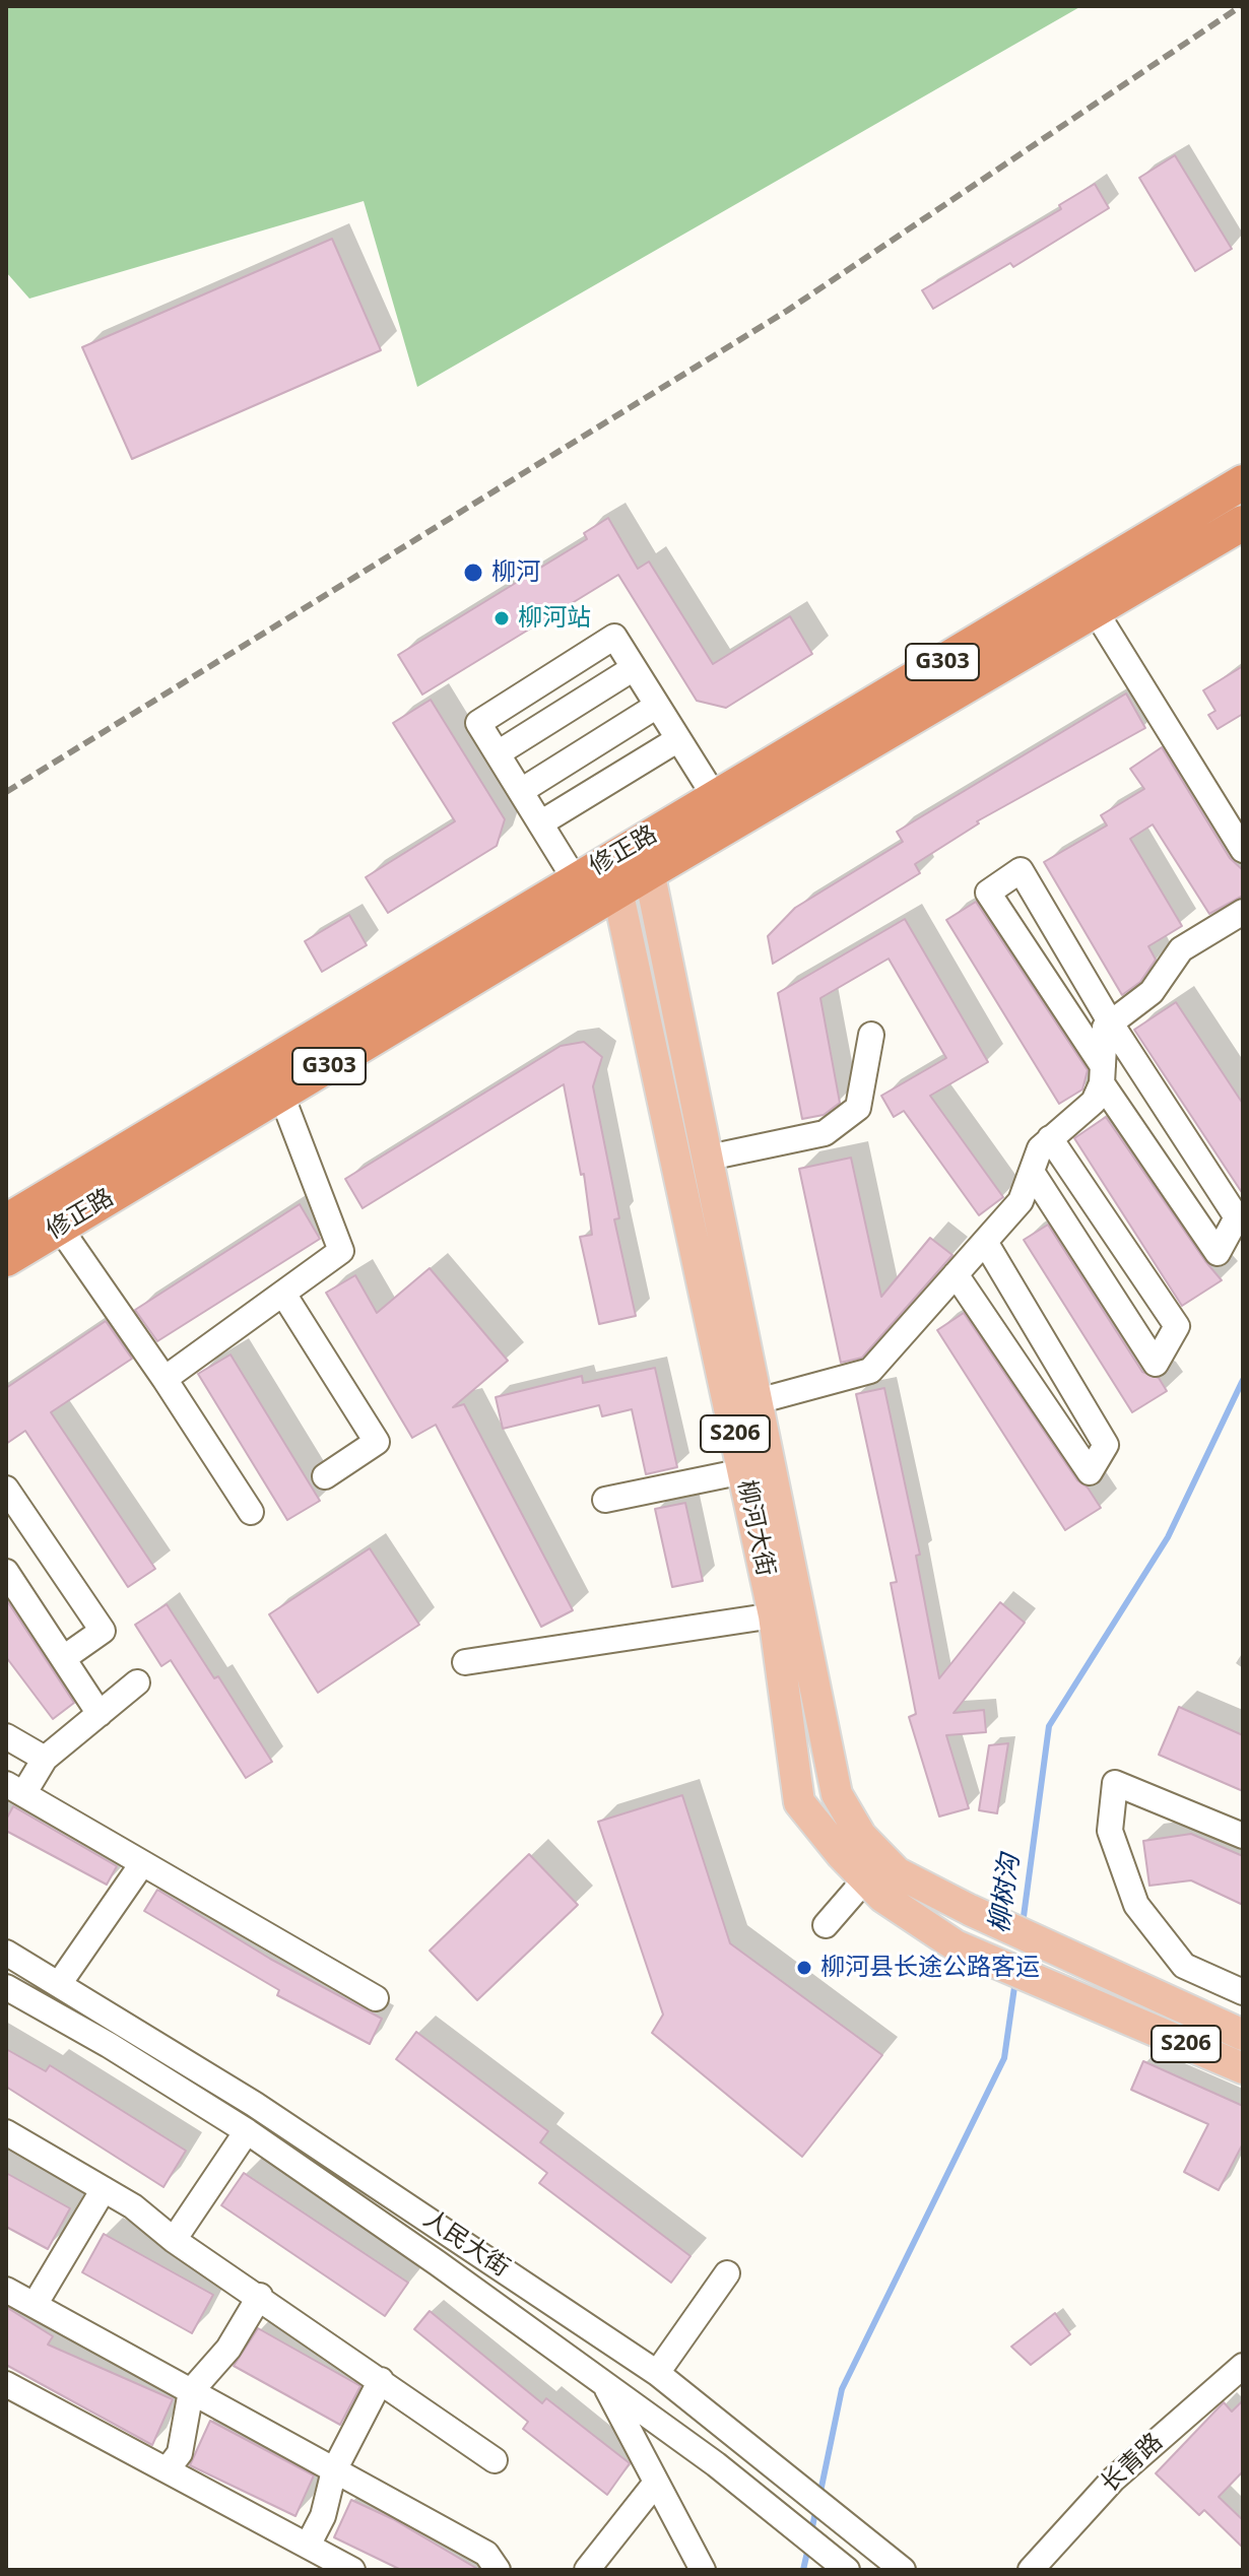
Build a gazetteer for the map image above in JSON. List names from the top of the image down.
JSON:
{
  "streets": {
    "highway": ["G303", "修正路"],
    "main road": ["S206", "柳河大街"],
    "street": ["人民大街", "长青路"]
  },
  "crossings": [
    ["修正路", "柳河大街"],
    ["S206", "柳河大街"]
  ],
  "water": ["柳树沟"],
  "places": ["柳河", "柳河站", "柳河县长途公路客运"]
}
